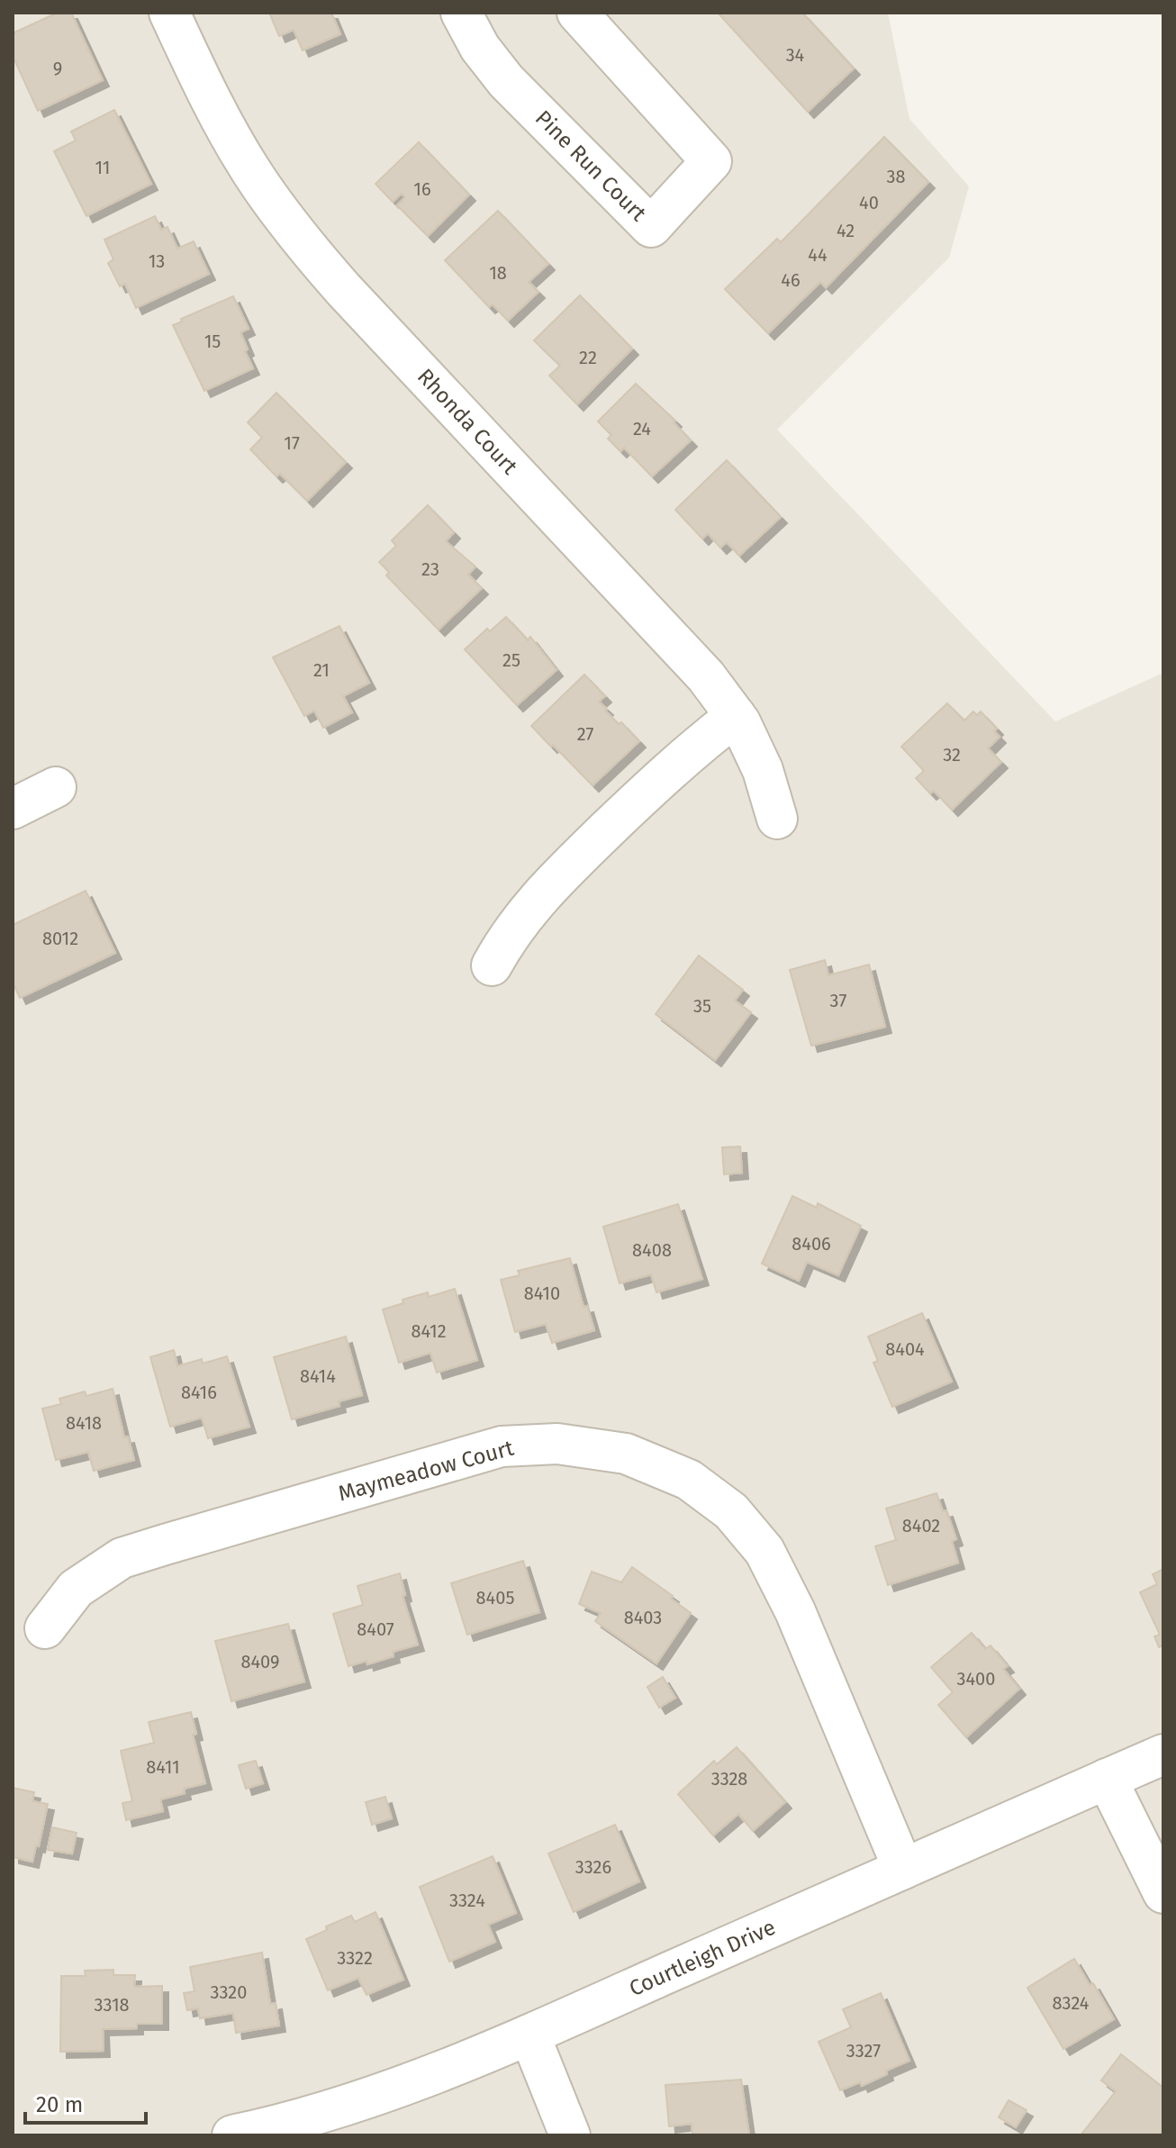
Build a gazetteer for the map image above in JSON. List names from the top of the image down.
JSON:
{
  "streets": {
    "street": [
      "Pine Run Court",
      "Rhonda Court",
      "Maymeadow Court",
      "Courtleigh Drive"
    ]
  },
  "crossings": [
    ["Maymeadow Court", "Courtleigh Drive"]
  ],
  "house_numbers": [
    "34",
    "9",
    "11",
    "38",
    "16",
    "40",
    "42",
    "44",
    "13",
    "18",
    "46",
    "15",
    "22",
    "24",
    "17",
    "23",
    "25",
    "21",
    "27",
    "32",
    "8012",
    "37",
    "35",
    "8406",
    "8408",
    "8410",
    "8412",
    "8404",
    "8414",
    "8416",
    "8418",
    "8402",
    "8405",
    "8403",
    "8407",
    "8409",
    "3400",
    "8411",
    "3328",
    "3326",
    "3324",
    "3322",
    "3320",
    "8324",
    "3318",
    "3327"
  ],
  "scale_bar": "20 m"
}
